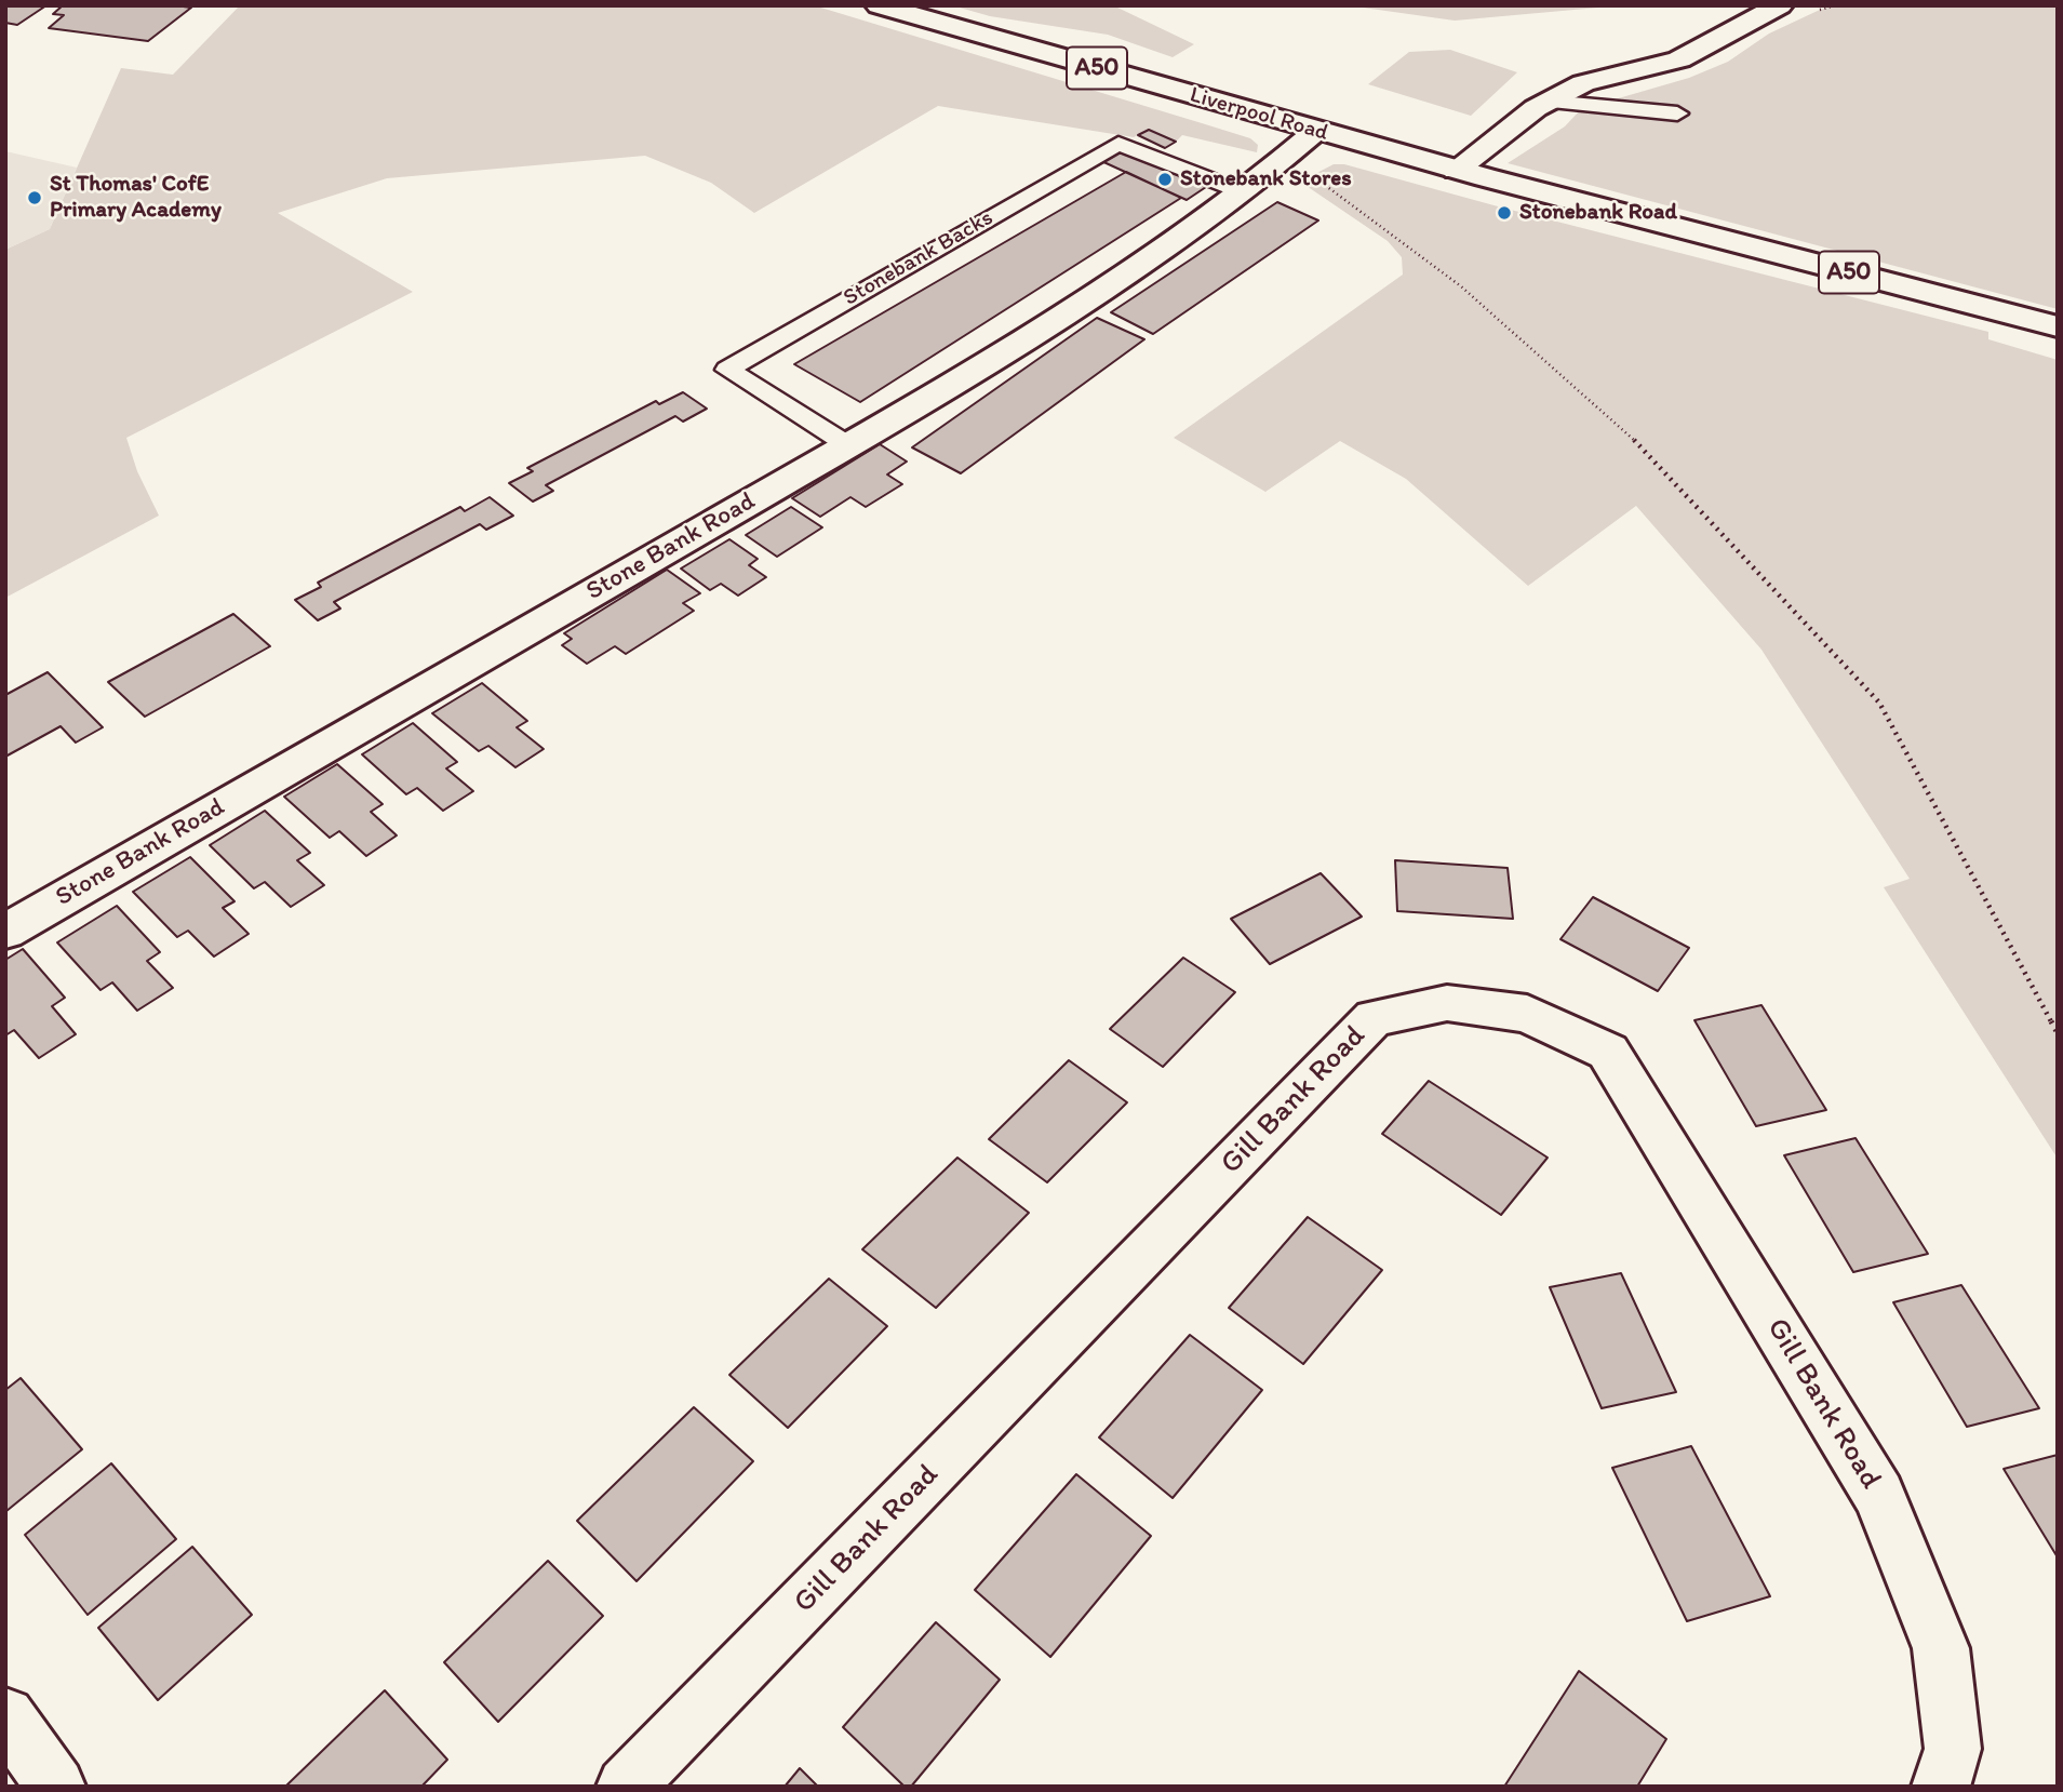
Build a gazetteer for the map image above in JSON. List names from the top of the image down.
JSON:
{
  "streets": {
    "street": [
      "A50",
      "Liverpool Road",
      "Stone Bank Road",
      "Gill Bank Road"
    ],
    "lane": ["Stonebank Backs"]
  },
  "crossings": [
    ["Liverpool Road", "Stone Bank Road"],
    ["Stonebank Backs", "Stone Bank Road"]
  ],
  "places": ["Stonebank Stores", "St Thomas' CofE Primary Academy", "Stonebank Road"]
}
